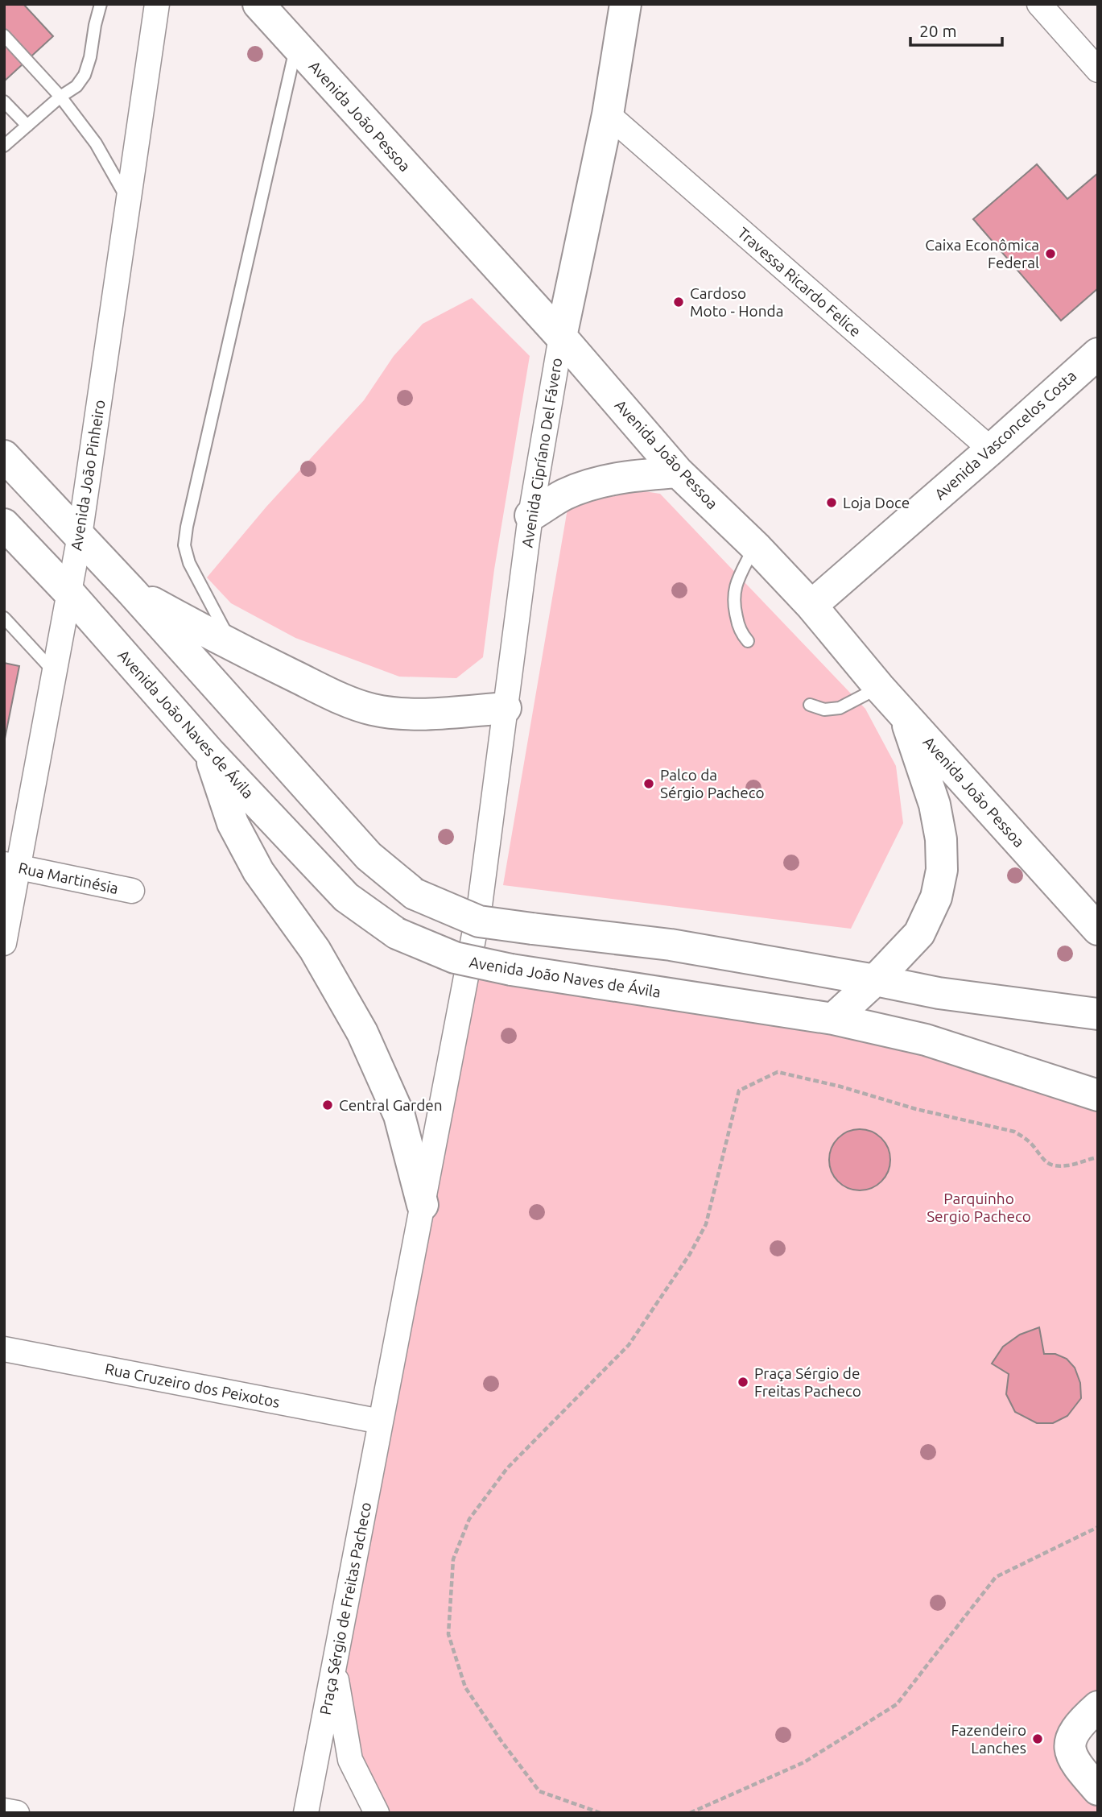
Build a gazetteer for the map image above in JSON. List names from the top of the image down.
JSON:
{
  "streets": {
    "main road": [
      "Avenida João Pessoa",
      "Avenida Vasconcelos Costa",
      "Avenida Cipríano Del Fávero",
      "Avenida João Naves de Ávila"
    ],
    "street": [
      "Travessa Ricardo Felice",
      "Avenida João Pinheiro",
      "Rua Martinésia",
      "Rua Cruzeiro dos Peixotos",
      "Praça Sérgio de Freitas Pacheco"
    ]
  },
  "crossings": [
    ["Avenida João Pessoa", "Avenida Vasconcelos Costa"],
    ["Avenida João Pessoa", "Avenida Cipríano Del Fávero"],
    ["Travessa Ricardo Felice", "Avenida Vasconcelos Costa"],
    ["Travessa Ricardo Felice", "Avenida Cipríano Del Fávero"],
    ["Avenida Cipríano Del Fávero", "Praça Sérgio de Freitas Pacheco"],
    ["Avenida João Pinheiro", "Avenida João Naves de Ávila"],
    ["Avenida João Pinheiro", "Rua Martinésia"],
    ["Rua Cruzeiro dos Peixotos", "Praça Sérgio de Freitas Pacheco"]
  ],
  "parks": ["Parquinho Sergio Pacheco"],
  "places": [
    "Caixa Econômica Federal",
    "Cardoso Moto - Honda",
    "Loja Doce",
    "Palco da Sérgio Pacheco",
    "Central Garden",
    "Praça Sérgio de Freitas Pacheco",
    "Fazendeiro Lanches"
  ],
  "scale_bar": "20 m"
}
